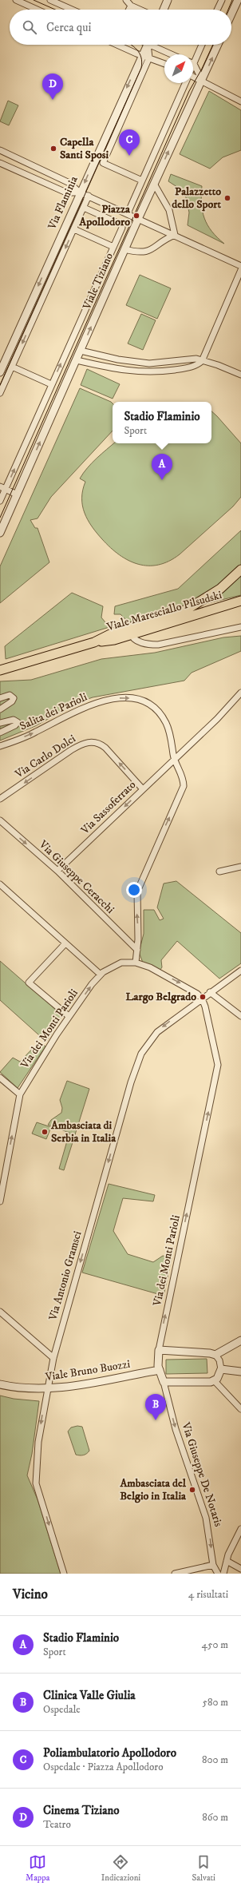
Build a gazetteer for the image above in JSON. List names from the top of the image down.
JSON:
{
  "streets": {
    "main road": ["Viale Maresciallo Pilsudski"],
    "street": [
      "Via Flaminia",
      "Viale Tiziano",
      "Salita dei Parioli",
      "Via Carlo Dolci",
      "Via Sassoferrato",
      "Via Giuseppe Ceracchi",
      "Via dei Monti Parioli",
      "Via Antonio Gramsci",
      "Viale Bruno Buozzi",
      "Via Giuseppe De Notaris"
    ]
  },
  "crossings": [
    ["Via Flaminia", "Viale Tiziano"],
    ["Salita dei Parioli", "Via Sassoferrato"],
    ["Salita dei Parioli", "Via Giuseppe Ceracchi"],
    ["Salita dei Parioli", "Via dei Monti Parioli"],
    ["Via Carlo Dolci", "Via Sassoferrato"],
    ["Via Sassoferrato", "Via Giuseppe Ceracchi"],
    ["Via dei Monti Parioli", "Via Antonio Gramsci"],
    ["Via Antonio Gramsci", "Viale Bruno Buozzi"]
  ],
  "one_way": [
    "Viale Tiziano",
    "Via Sassoferrato",
    "Via dei Monti Parioli",
    "Via Antonio Gramsci",
    "Via Giuseppe De Notaris"
  ],
  "places": [
    "Capella Santi Sposi",
    "Palazzetto dello Sport",
    "Piazza Apollodoro",
    "Largo Belgrado",
    "Ambasciata di Serbia in Italia",
    "Ambasciata del Belgio in Italia"
  ],
  "north": "top right",
  "page": {
    "search": "Cerca qui",
    "pins": [
      "D",
      "C",
      "A",
      "B"
    ],
    "popup": ["Stadio Flaminio", "Sport"],
    "heading": ["Vicino", "4 risultati"],
    "list": [
      {
        "mark": "A",
        "name": "Stadio Flaminio",
        "note": "Sport",
        "value": "450 m"
      },
      {
        "mark": "B",
        "name": "Clinica Valle Giulia",
        "note": "Ospedale",
        "value": "580 m"
      },
      {
        "mark": "C",
        "name": "Poliambulatorio Apollodoro",
        "note": "Ospedale · Piazza Apollodoro",
        "value": "800 m"
      },
      {
        "mark": "D",
        "name": "Cinema Tiziano",
        "note": "Teatro",
        "value": "860 m"
      }
    ],
    "nav": ["Mappa", "Indicazioni", "Salvati"]
  }
}
